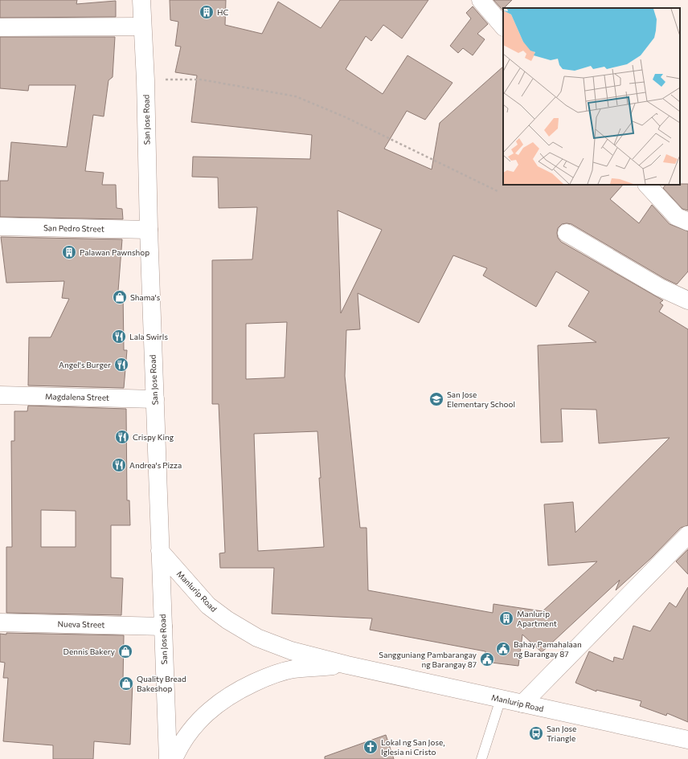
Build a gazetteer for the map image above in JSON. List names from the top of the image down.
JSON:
{
  "streets": {
    "main road": [
      "San Jose Road",
      "San Pedro Street",
      "Magdalena Street",
      "Manlurip Road",
      "Nueva Street"
    ]
  },
  "crossings": [
    ["San Jose Road", "San Pedro Street"],
    ["San Jose Road", "Magdalena Street"],
    ["San Jose Road", "Manlurip Road"],
    ["San Jose Road", "Nueva Street"]
  ],
  "places": {
    "building": ["HC", "Palawan Pawnshop", "Manlurip Apartment"],
    "shop": ["Shama's", "Dennis Bakery", "Quality Bread Bakeshop"],
    "restaurant": [
      "Lala Swirls",
      "Angel's Burger",
      "Crispy King",
      "Andrea's Pizza"
    ],
    "school or university": ["San Jose Elementary School"],
    "public building": ["Bahay Pamahalaan ng Barangay 87", "Sangguniang Pambarangay ng Barangay 87"],
    "bus stop": ["San Jose Triangle"],
    "church": ["Lokal ng San Jose, Iglesia ni Cristo"]
  }
}
